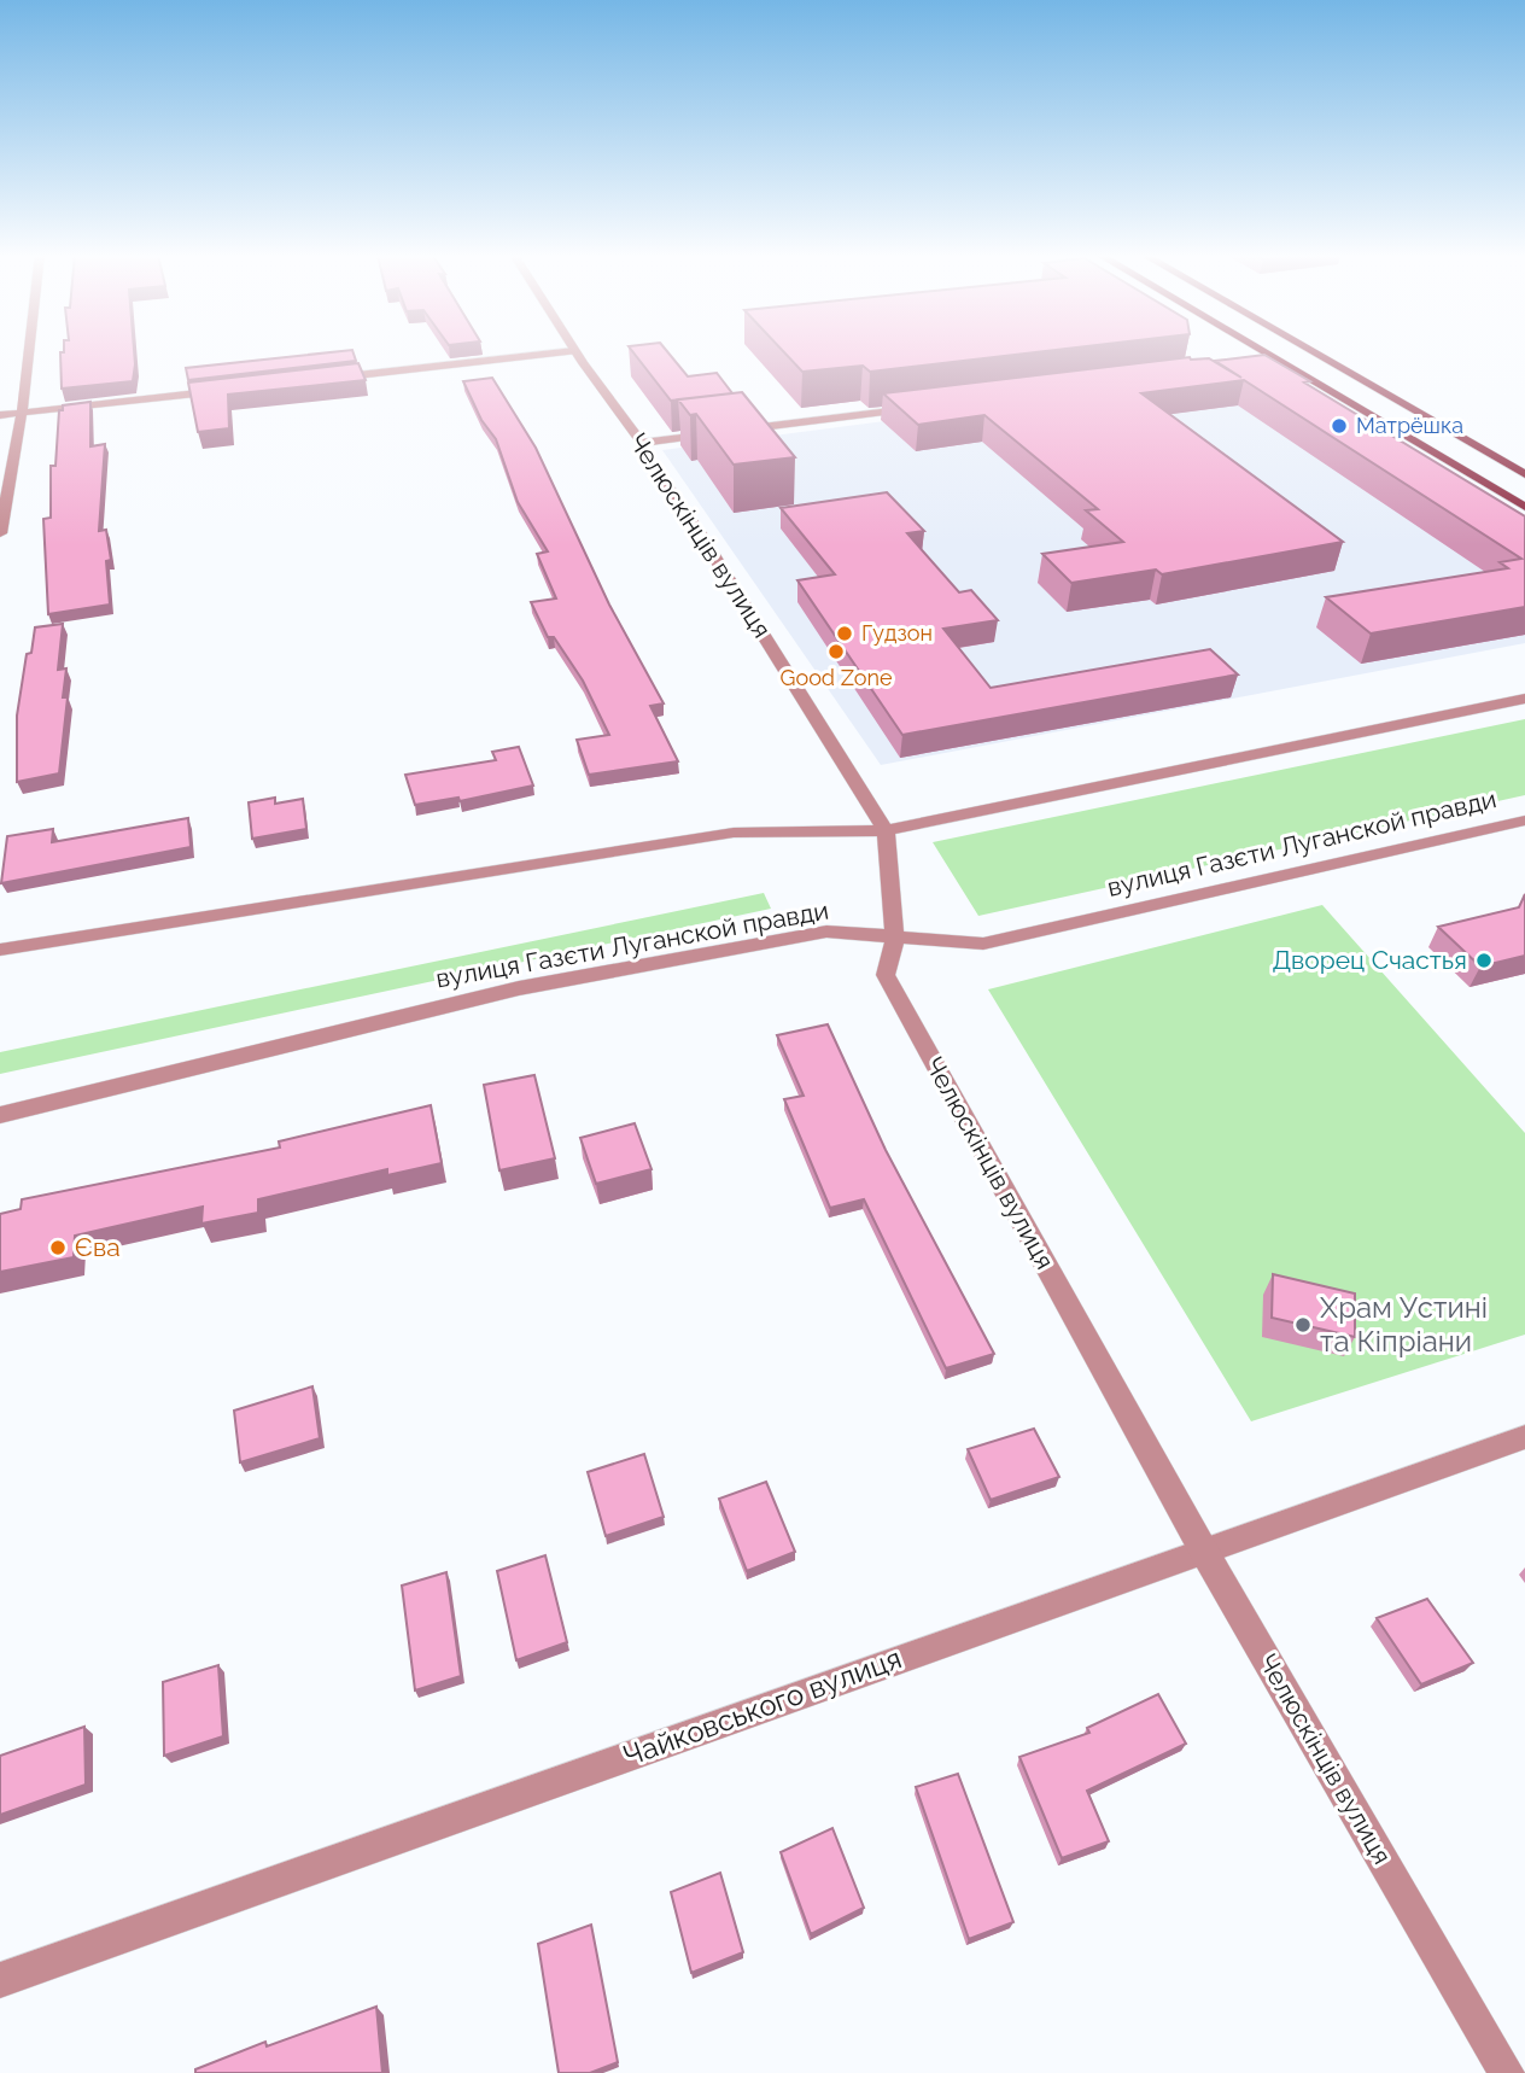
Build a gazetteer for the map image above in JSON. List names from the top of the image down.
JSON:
{
  "streets": {
    "street": ["Челюскінців вулиця", "вулиця Газєти Луганской правди", "Чайковського вулиця"]
  },
  "crossings": [
    ["Челюскінців вулиця", "вулиця Газєти Луганской правди"],
    ["Челюскінців вулиця", "Чайковського вулиця"]
  ],
  "places": [
    "Матрёшка",
    "Гудзон",
    "Good Zone",
    "Дворец Счастья",
    "Єва",
    "Храм Устині та Кіпріани"
  ]
}
